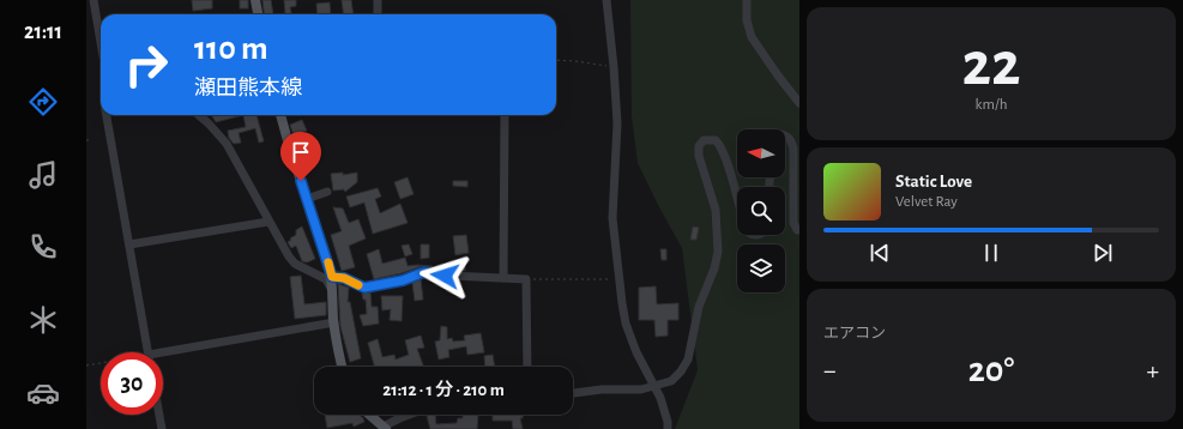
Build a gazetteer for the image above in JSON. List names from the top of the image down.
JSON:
{
  "north": "left",
  "page": {
    "tabs": "21:11",
    "tile": [
      ["22", "km/h"],
      "エアコン"
    ],
    "turn": ["110 m", "瀬田熊本線"],
    "song": ["Static Love", "Velvet Ray"],
    "heat": ["−", "20°", "+"],
    "limit": "30",
    "trip": "21:12 · 1 分 · 210 m"
  }
}
